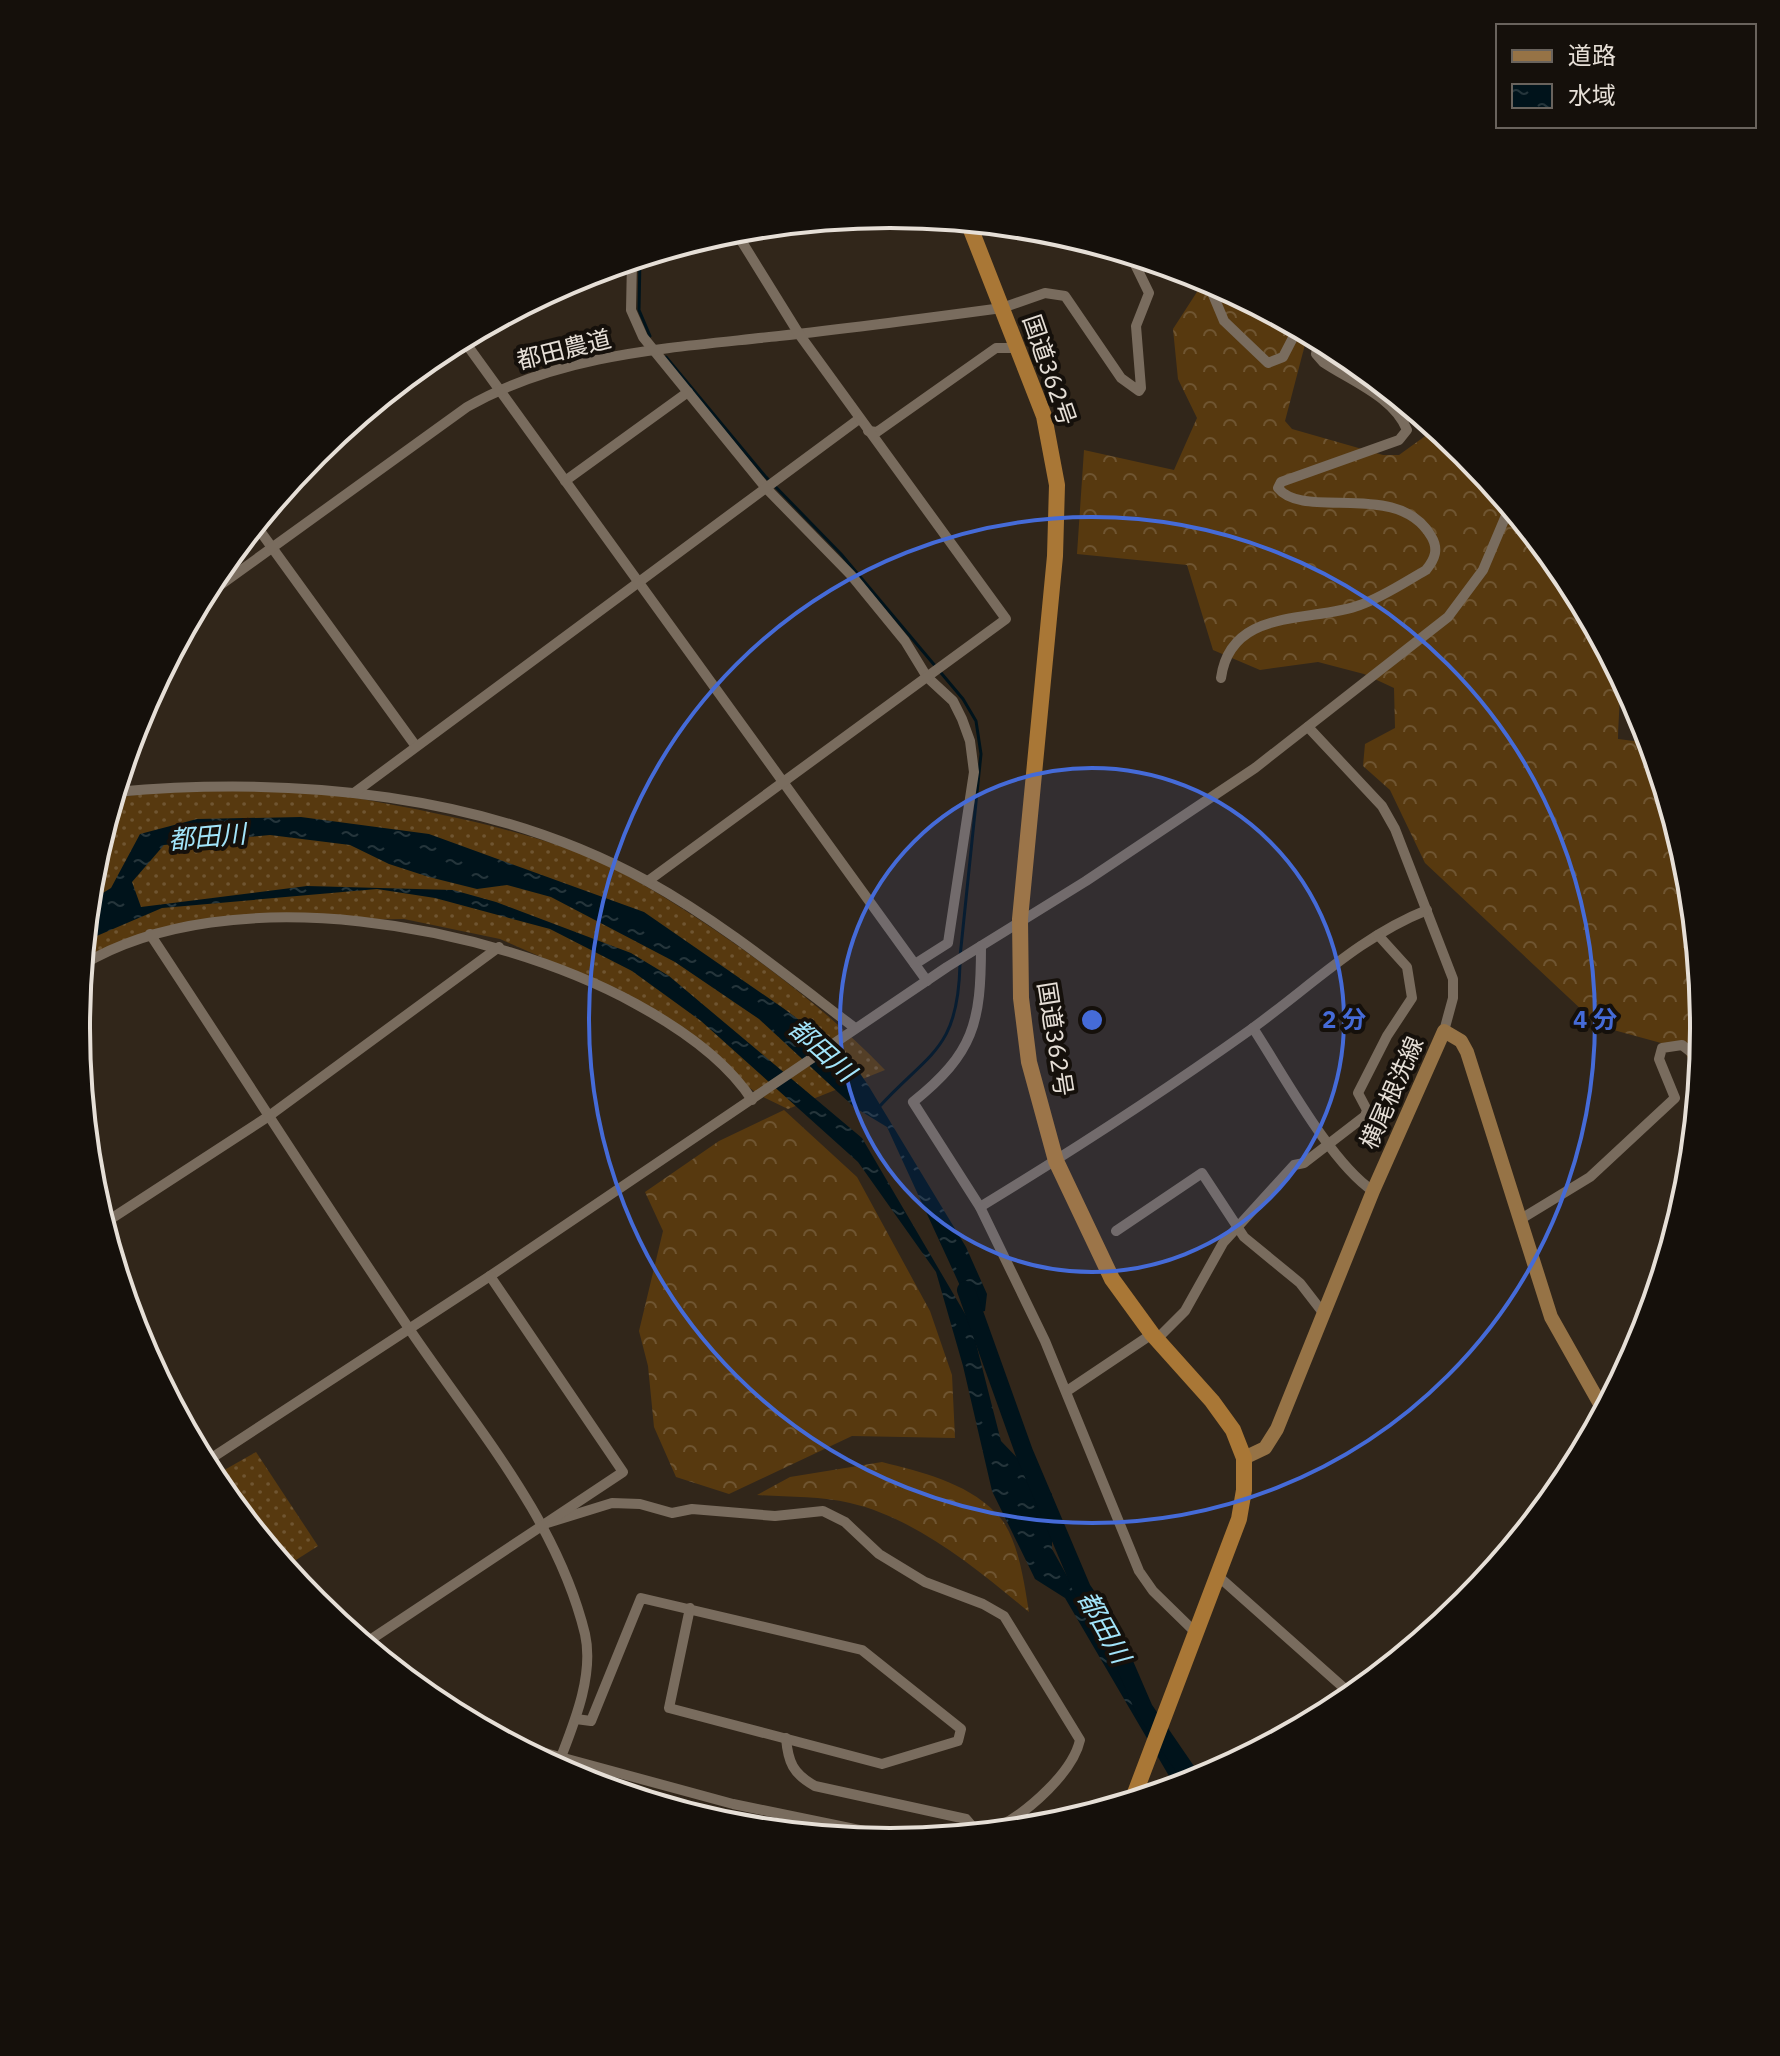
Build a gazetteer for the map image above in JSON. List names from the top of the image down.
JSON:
{
  "streets": {
    "highway": ["国道362号"],
    "main road": ["横尾根洗線"],
    "street": ["都田農道"]
  },
  "crossings": [
    ["都田農道", "国道362号"],
    ["国道362号", "横尾根洗線"]
  ],
  "water": ["都田川"],
  "legend": ["道路", "水域"],
  "rings": ["2 分", "4 分"]
}
